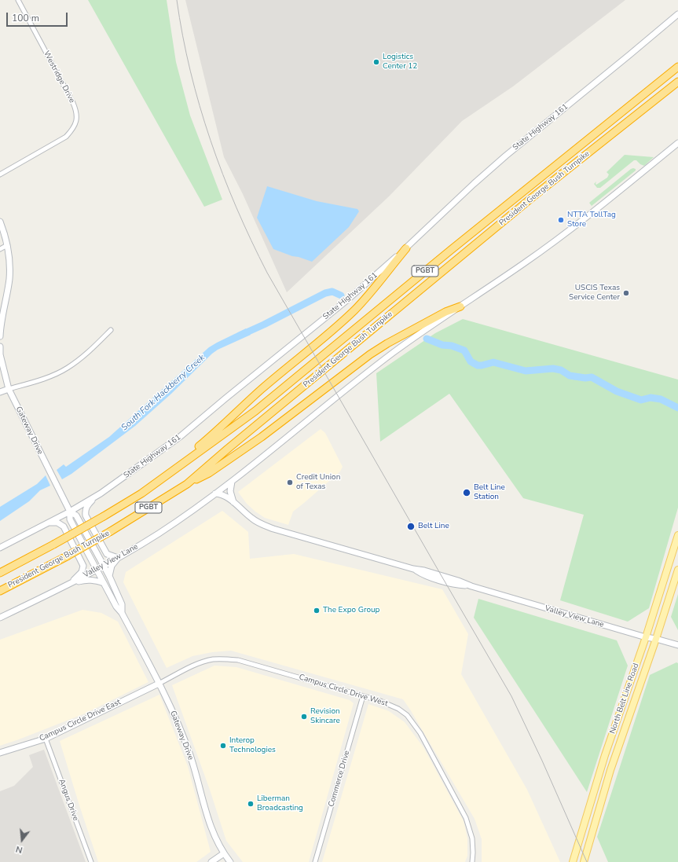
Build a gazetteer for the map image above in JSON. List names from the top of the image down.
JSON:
{
  "streets": {
    "highway": ["President George Bush Turnpike", "PGBT"],
    "main road": [
      "State Highway 161",
      "Gateway Drive",
      "Valley View Lane",
      "North Belt Line Road",
      "Campus Circle Drive East"
    ],
    "street": [
      "Westridge Drive",
      "Campus Circle Drive West",
      "Commerce Drive",
      "Angus Drive"
    ]
  },
  "crossings": [
    ["State Highway 161", "Gateway Drive"],
    ["Gateway Drive", "Valley View Lane"],
    ["Gateway Drive", "Campus Circle Drive West"],
    ["Gateway Drive", "Campus Circle Drive East"],
    ["Valley View Lane", "North Belt Line Road"],
    ["Campus Circle Drive West", "Campus Circle Drive East"],
    ["Campus Circle Drive West", "Commerce Drive"],
    ["Campus Circle Drive East", "Angus Drive"]
  ],
  "water": ["South Fork Hackberry Creek"],
  "places": [
    "Logistics Center 12",
    "NTTA TollTag Store",
    "USCIS Texas Service Center",
    "Credit Union of Texas",
    "Belt Line Station",
    "Belt Line",
    "The Expo Group",
    "Revision Skincare",
    "Interop Technologies",
    "Liberman Broadcasting"
  ],
  "scale_bar": "100 m",
  "north": "bottom"
}
